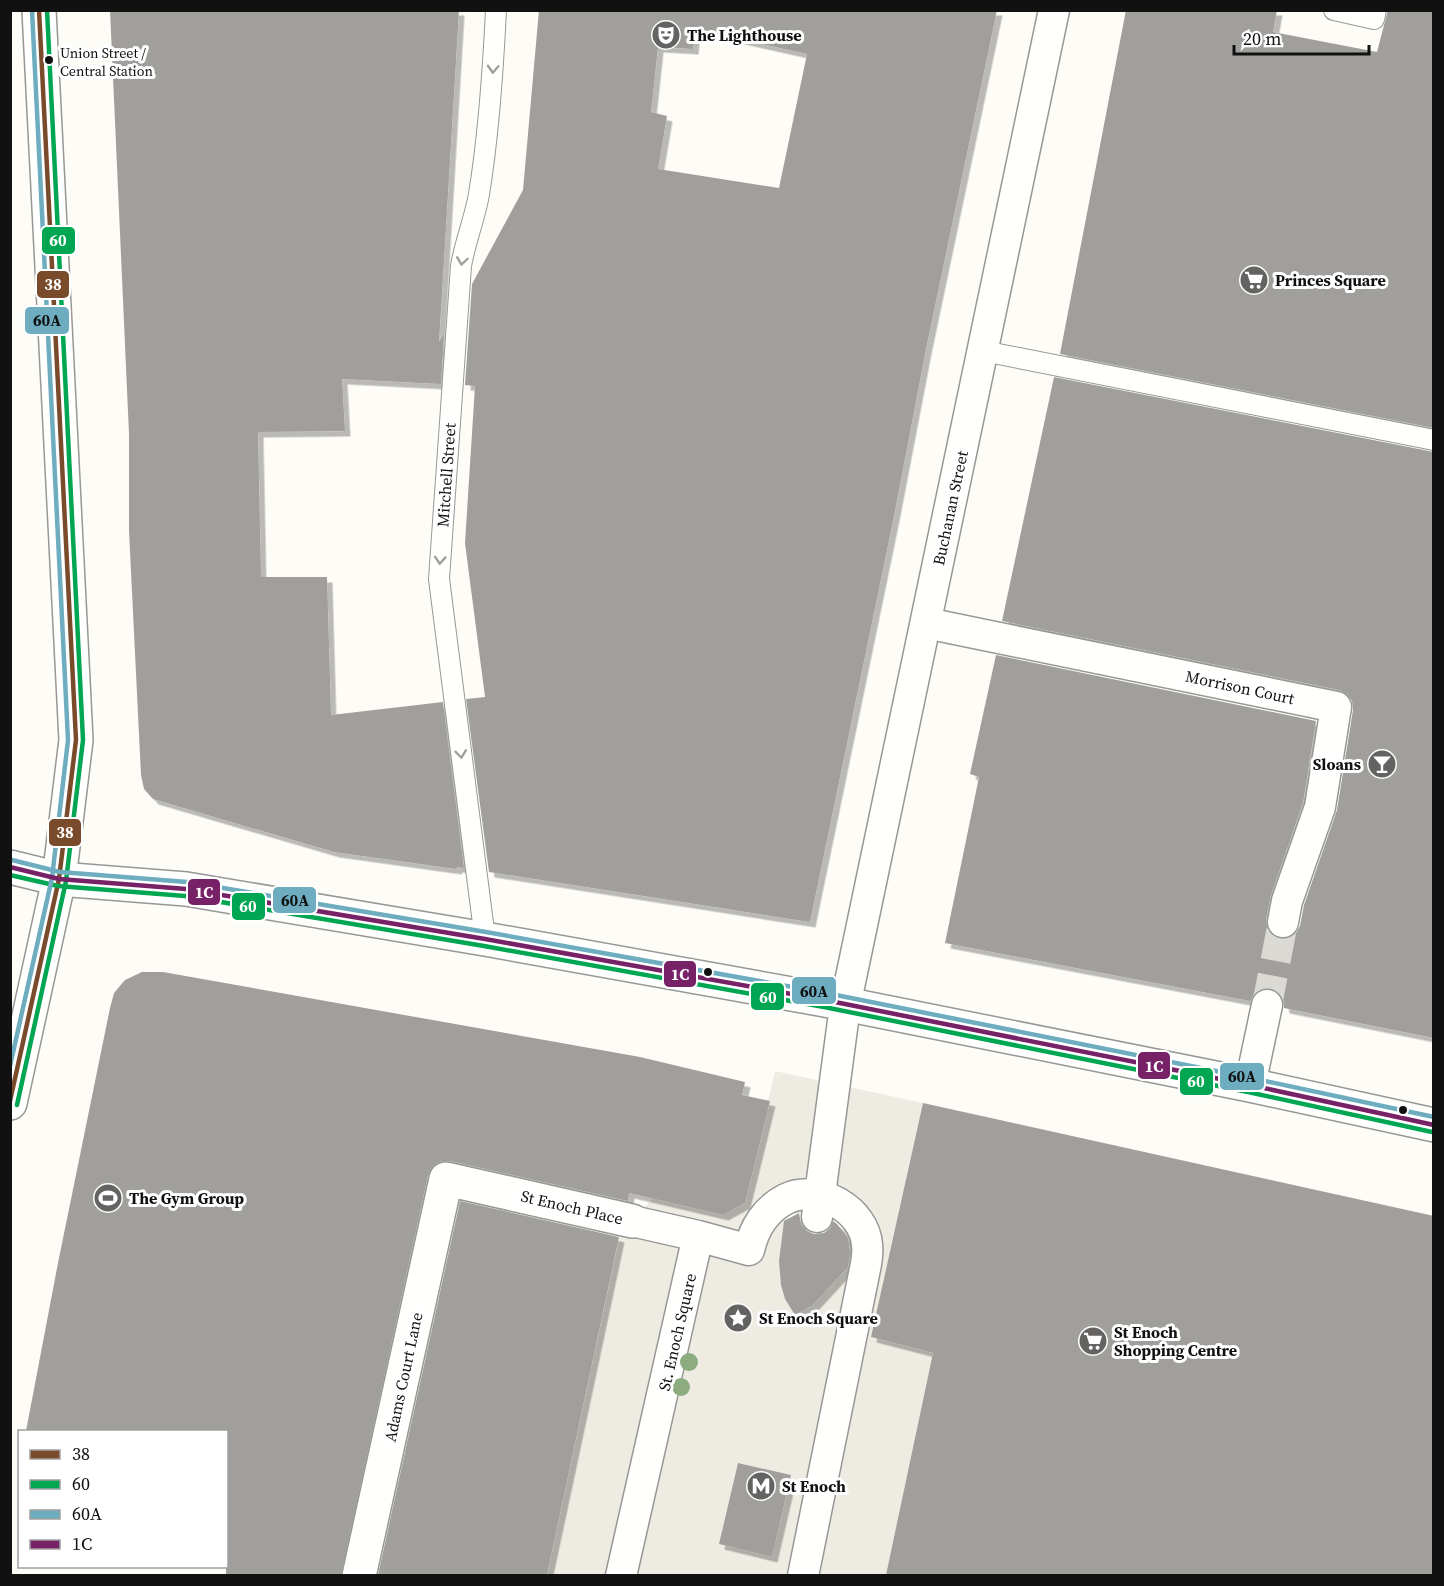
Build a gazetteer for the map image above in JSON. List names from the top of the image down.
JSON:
{
  "streets": {
    "street": [
      "Buchanan Street",
      "Morrison Court",
      "St Enoch Place",
      "St. Enoch Square",
      "Adams Court Lane"
    ],
    "lane": ["Mitchell Street"]
  },
  "crossings": [
    ["Buchanan Street", "Morrison Court"],
    ["St Enoch Place", "St. Enoch Square"],
    ["St Enoch Place", "Adams Court Lane"]
  ],
  "one_way": ["Mitchell Street"],
  "places": {
    "theatre": ["The Lighthouse"],
    "other": ["Union Street / Central Station"],
    "supermarket": ["Princes Square", "St Enoch Shopping Centre"],
    "bar": ["Sloans"],
    "sports": ["The Gym Group"],
    "place": ["St Enoch Square"],
    "metro station": ["St Enoch"]
  },
  "lines": [
    "transit line 38",
    "transit line 60",
    "transit line 60A",
    "transit line 1C"
  ],
  "legend": [
    "38",
    "60",
    "60A",
    "1C"
  ],
  "scale_bar": "20 m"
}
